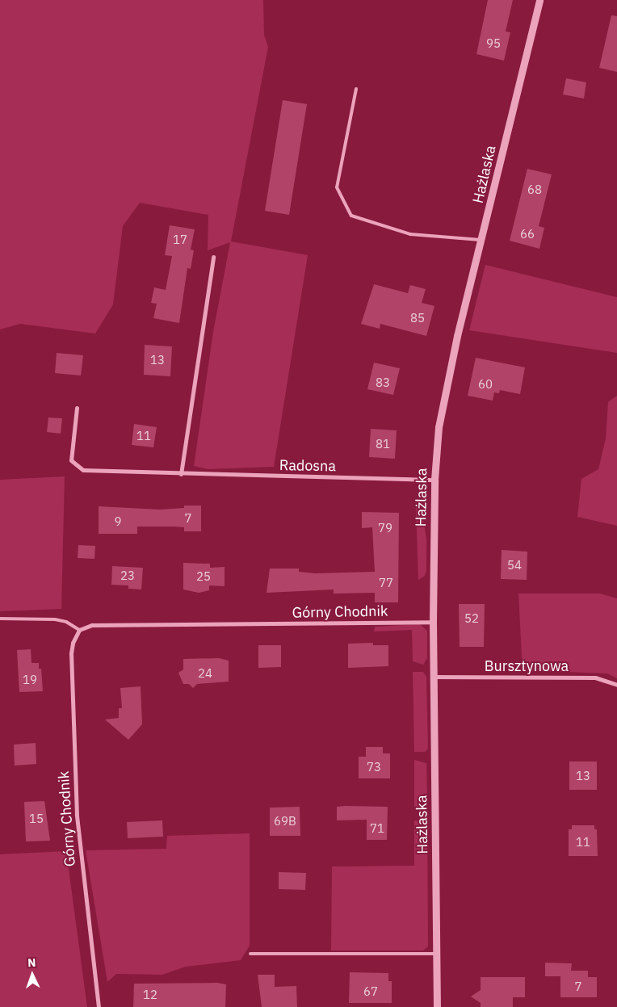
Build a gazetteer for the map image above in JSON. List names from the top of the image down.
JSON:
{
  "streets": {
    "street": [
      "Hażlaska",
      "Radosna",
      "Górny Chodnik",
      "Bursztynowa"
    ]
  },
  "crossings": [
    ["Hażlaska", "Radosna"],
    ["Hażlaska", "Górny Chodnik"],
    ["Hażlaska", "Bursztynowa"]
  ],
  "house_numbers": [
    "95",
    "68",
    "66",
    "17",
    "85",
    "13",
    "83",
    "60",
    "11",
    "81",
    "7",
    "9",
    "79",
    "54",
    "23",
    "25",
    "77",
    "52",
    "24",
    "19",
    "73",
    "13",
    "15",
    "69B",
    "71",
    "11",
    "7",
    "67",
    "12"
  ],
  "north": "top"
}
